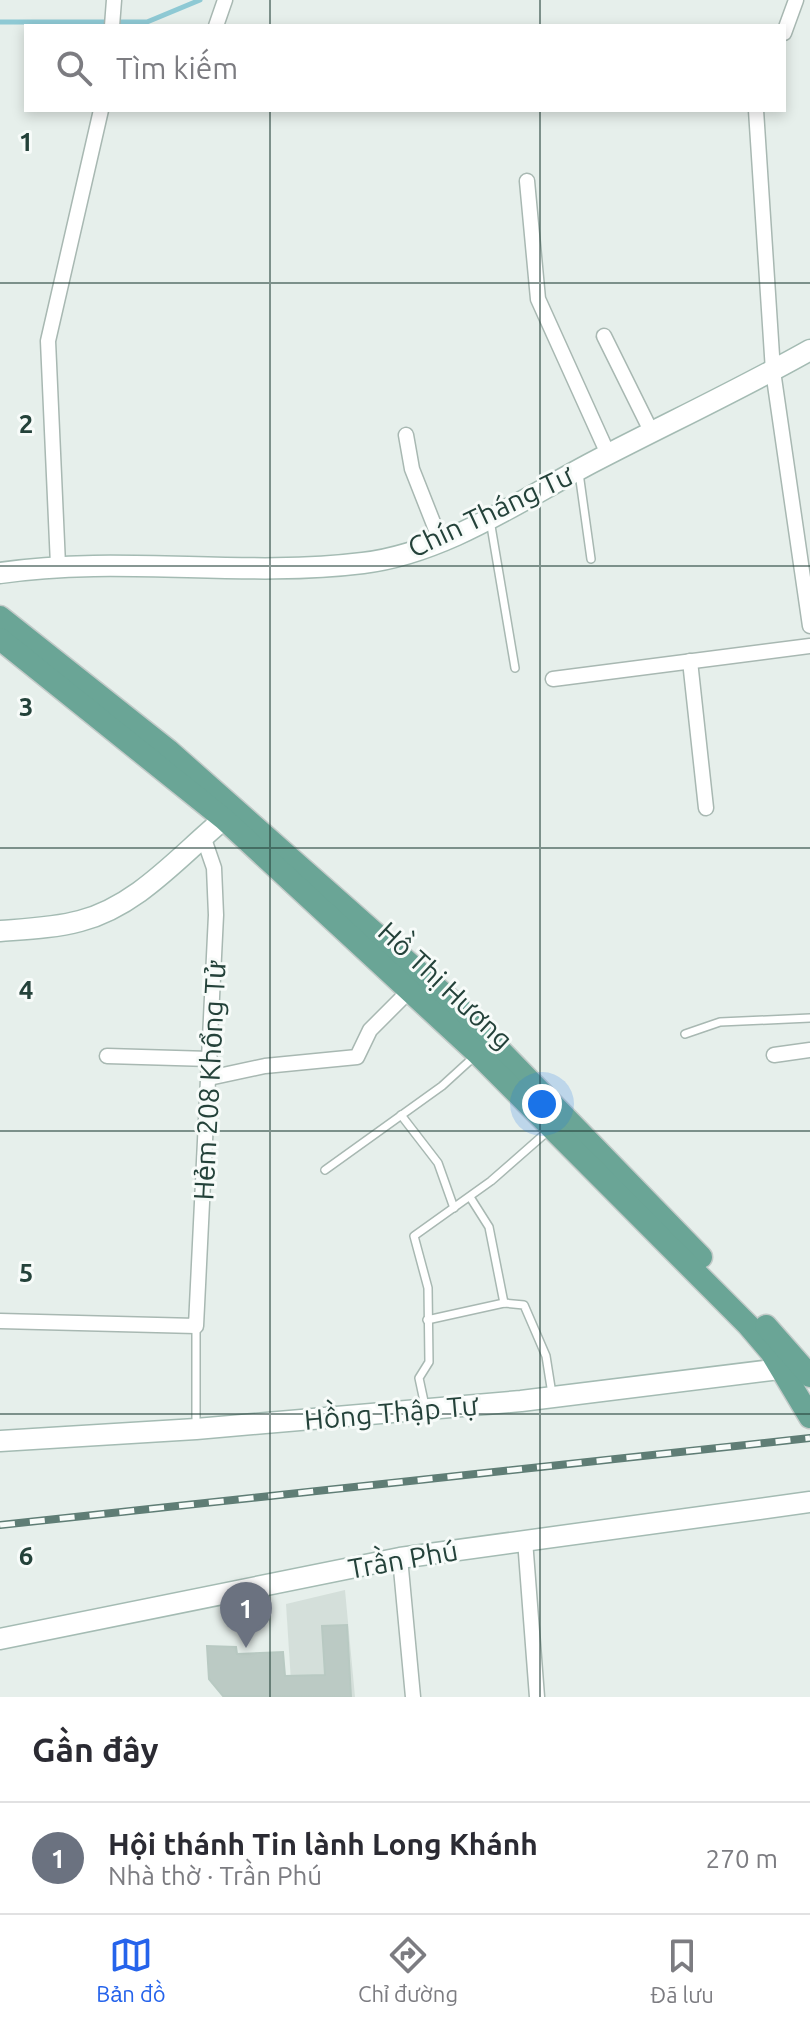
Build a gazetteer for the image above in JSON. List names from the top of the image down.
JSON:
{
  "streets": {
    "main road": ["Hồ Thị Hương"],
    "street": [
      "Chín Tháng Tư",
      "Hẻm 208 Khổng Tử",
      "Hồng Thập Tự",
      "Trần Phú"
    ]
  },
  "crossings": [
    ["Hồ Thị Hương", "Hồng Thập Tự"],
    ["Hẻm 208 Khổng Tử", "Hồng Thập Tự"]
  ],
  "page": {
    "search": "Tìm kiếm",
    "pins": "1",
    "heading": "Gần đây",
    "list": [
      {
        "mark": "1",
        "name": "Hội thánh Tin lành Long Khánh",
        "note": "Nhà thờ · Trần Phú",
        "value": "270 m"
      }
    ],
    "nav": ["Bản đồ", "Chỉ đường", "Đã lưu"]
  },
  "grid": {
    "rows": [
      "1",
      "2",
      "3",
      "4",
      "5",
      "6"
    ]
  }
}
